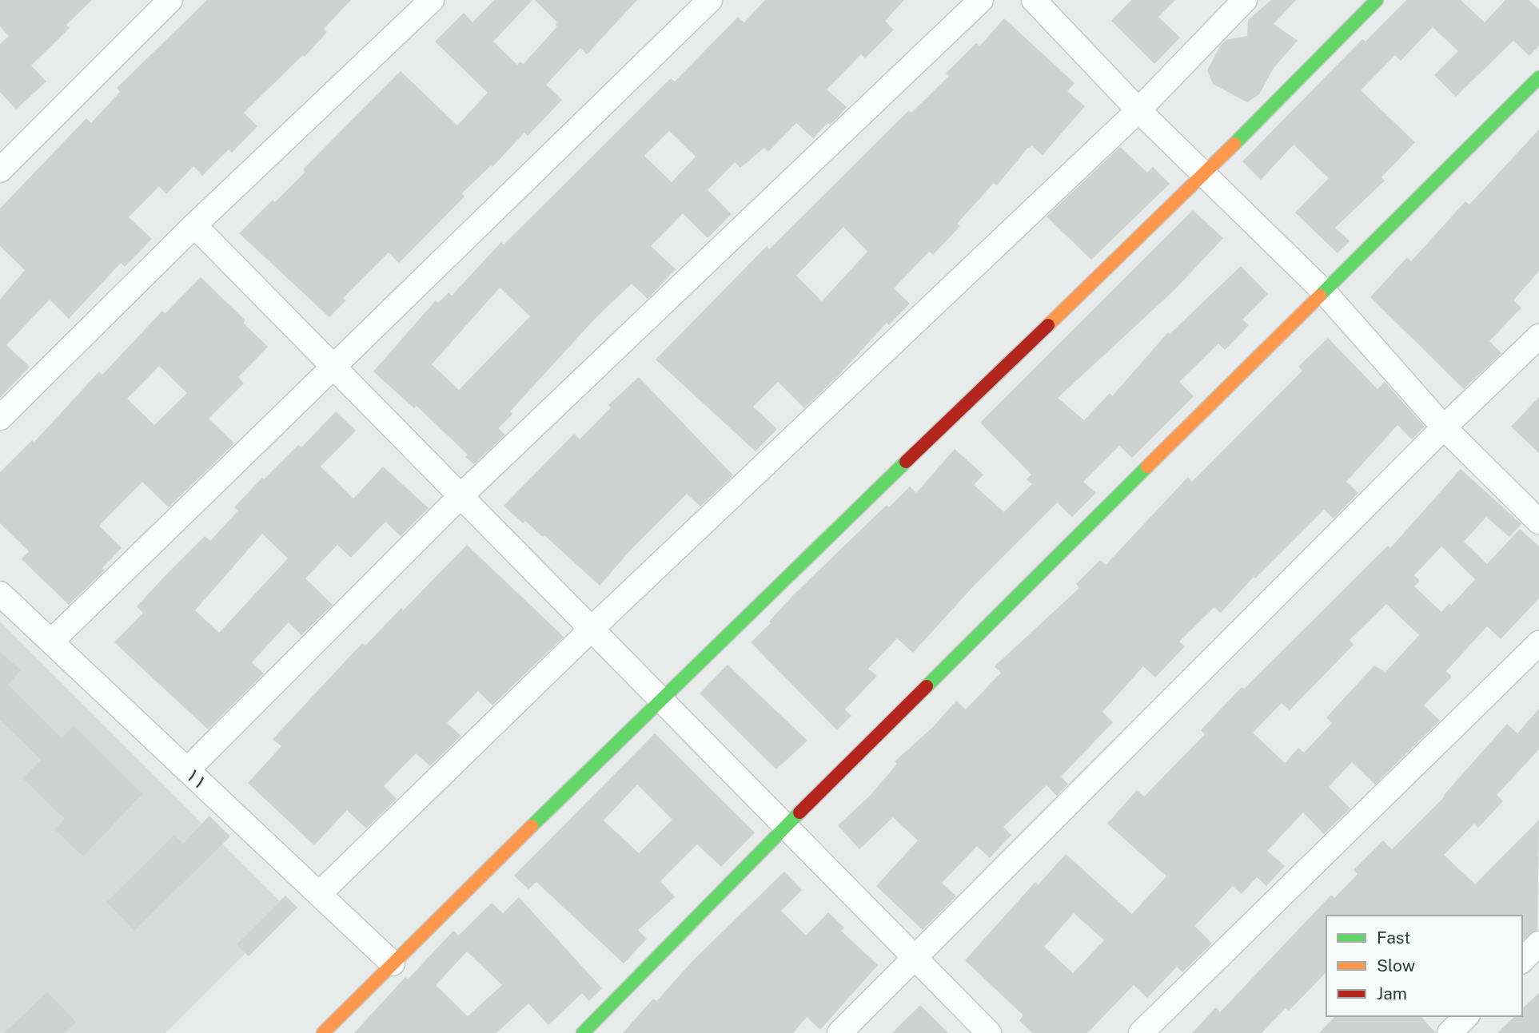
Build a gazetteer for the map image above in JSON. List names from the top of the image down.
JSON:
{
  "streets": {
    "street": ["۱۱"]
  },
  "legend": ["Fast", "Slow", "Jam"]
}
